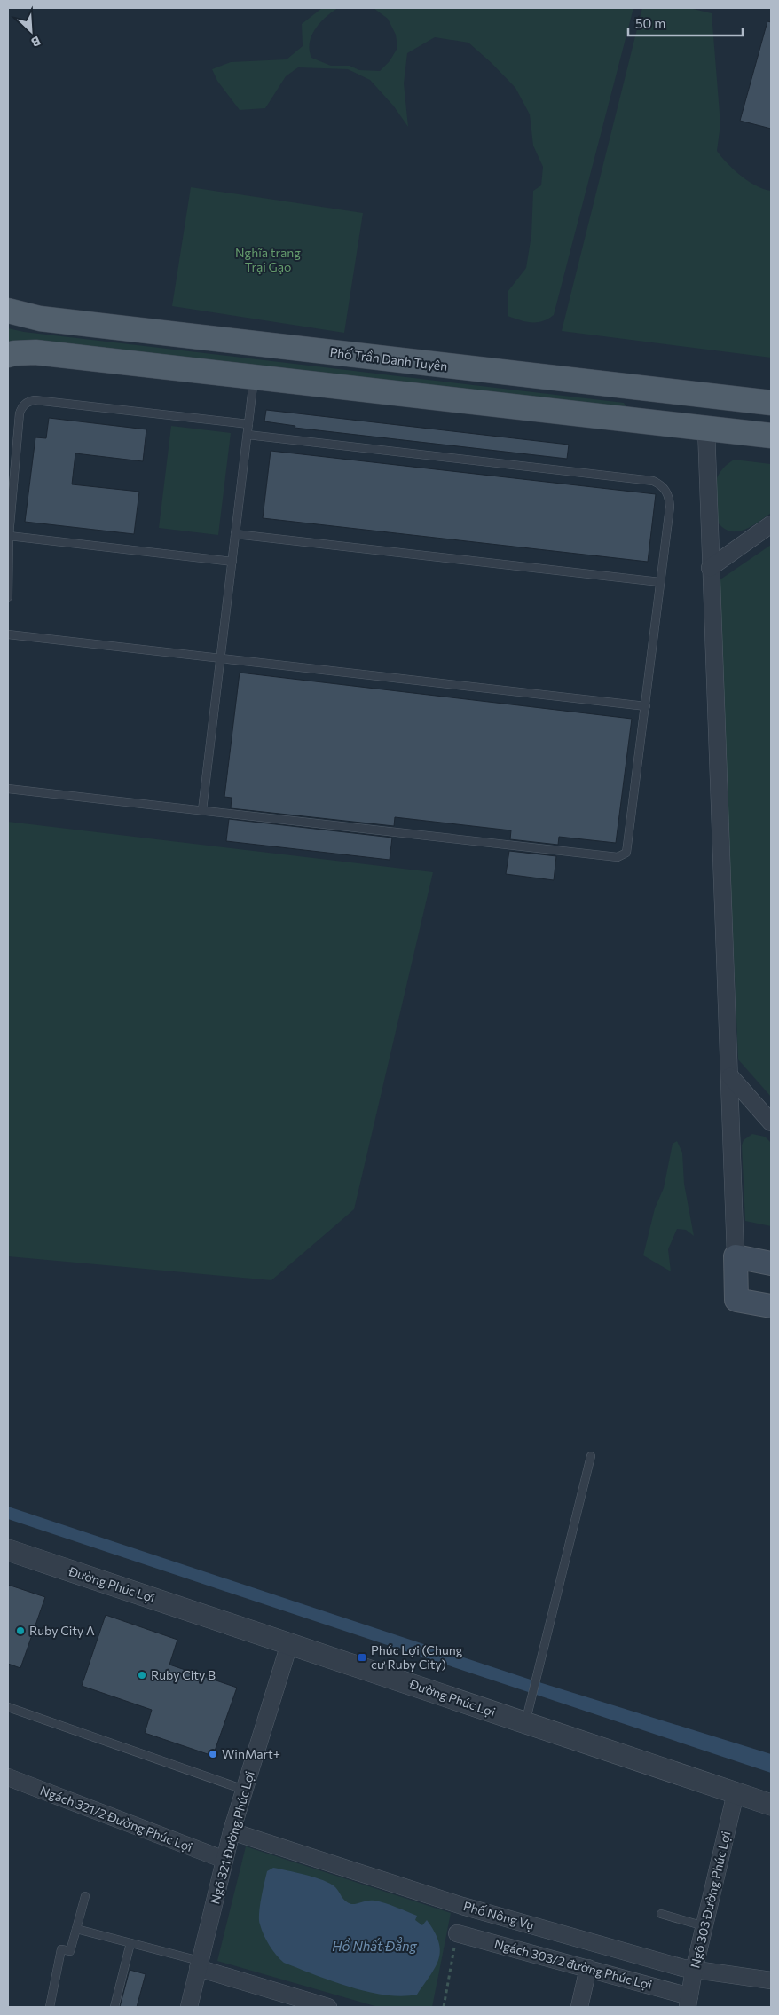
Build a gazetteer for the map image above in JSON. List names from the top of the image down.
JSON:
{
  "streets": {
    "main road": ["Phố Trần Danh Tuyên"],
    "street": [
      "Đường Phúc Lợi",
      "Ngách 321/2 Đường Phúc Lợi",
      "Ngõ 321 Đường Phúc Lợi",
      "Ngõ 303 Đường Phúc Lợi",
      "Phố Nông Vụ",
      "Ngách 303/2 đường Phúc Lợi"
    ]
  },
  "crossings": [
    ["Đường Phúc Lợi", "Ngõ 321 Đường Phúc Lợi"],
    ["Đường Phúc Lợi", "Ngõ 303 Đường Phúc Lợi"],
    ["Ngách 321/2 Đường Phúc Lợi", "Ngõ 321 Đường Phúc Lợi"],
    ["Ngõ 321 Đường Phúc Lợi", "Phố Nông Vụ"],
    ["Ngõ 303 Đường Phúc Lợi", "Phố Nông Vụ"],
    ["Ngõ 303 Đường Phúc Lợi", "Ngách 303/2 đường Phúc Lợi"]
  ],
  "water": ["Hồ Nhất Đẳng"],
  "parks": ["Nghĩa trang Trại Gạo"],
  "places": {
    "other": ["Ruby City A", "Ruby City B", "WinMart+"],
    "transit": ["Phúc Lợi (Chung cư Ruby City)"]
  },
  "scale_bar": "50 m",
  "north": "bottom right"
}
